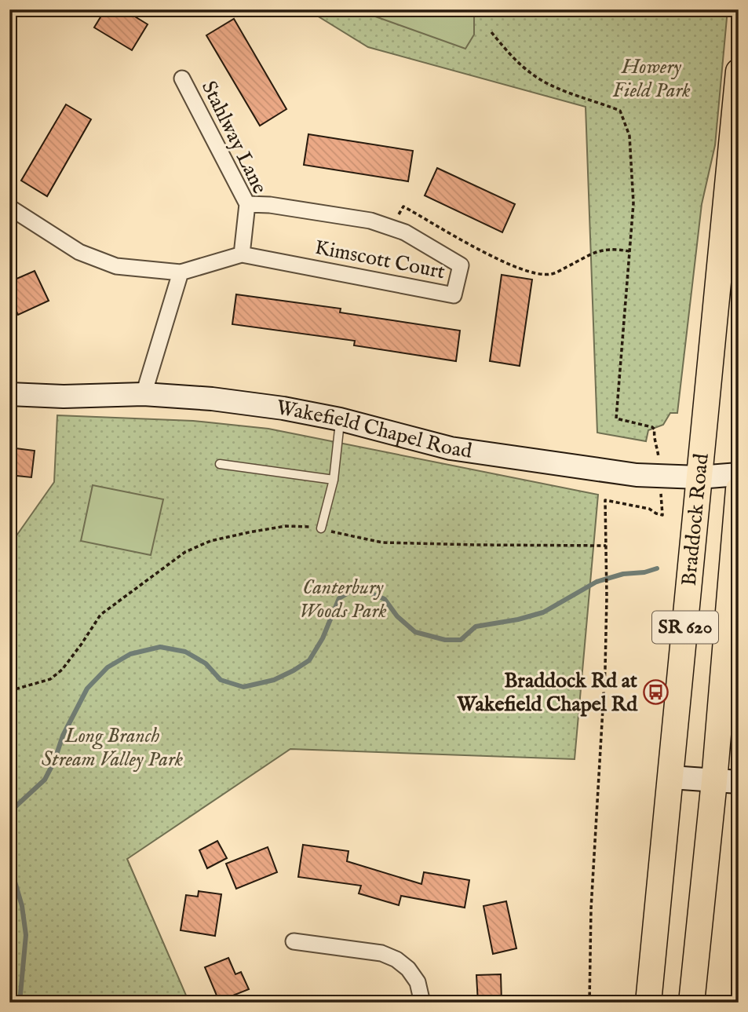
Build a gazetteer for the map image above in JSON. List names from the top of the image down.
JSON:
{
  "streets": {
    "main road": ["Wakefield Chapel Road", "Braddock Road", "SR 620"],
    "street": ["Stahlway Lane", "Kimscott Court"]
  },
  "crossings": [
    ["Stahlway Lane", "Kimscott Court"],
    ["Wakefield Chapel Road", "Braddock Road"]
  ],
  "parks": ["Howery Field Park", "Canterbury Woods Park", "Long Branch Stream Valley Park"],
  "places": {
    "bus stop": ["Braddock Rd at Wakefield Chapel Rd"]
  }
}
